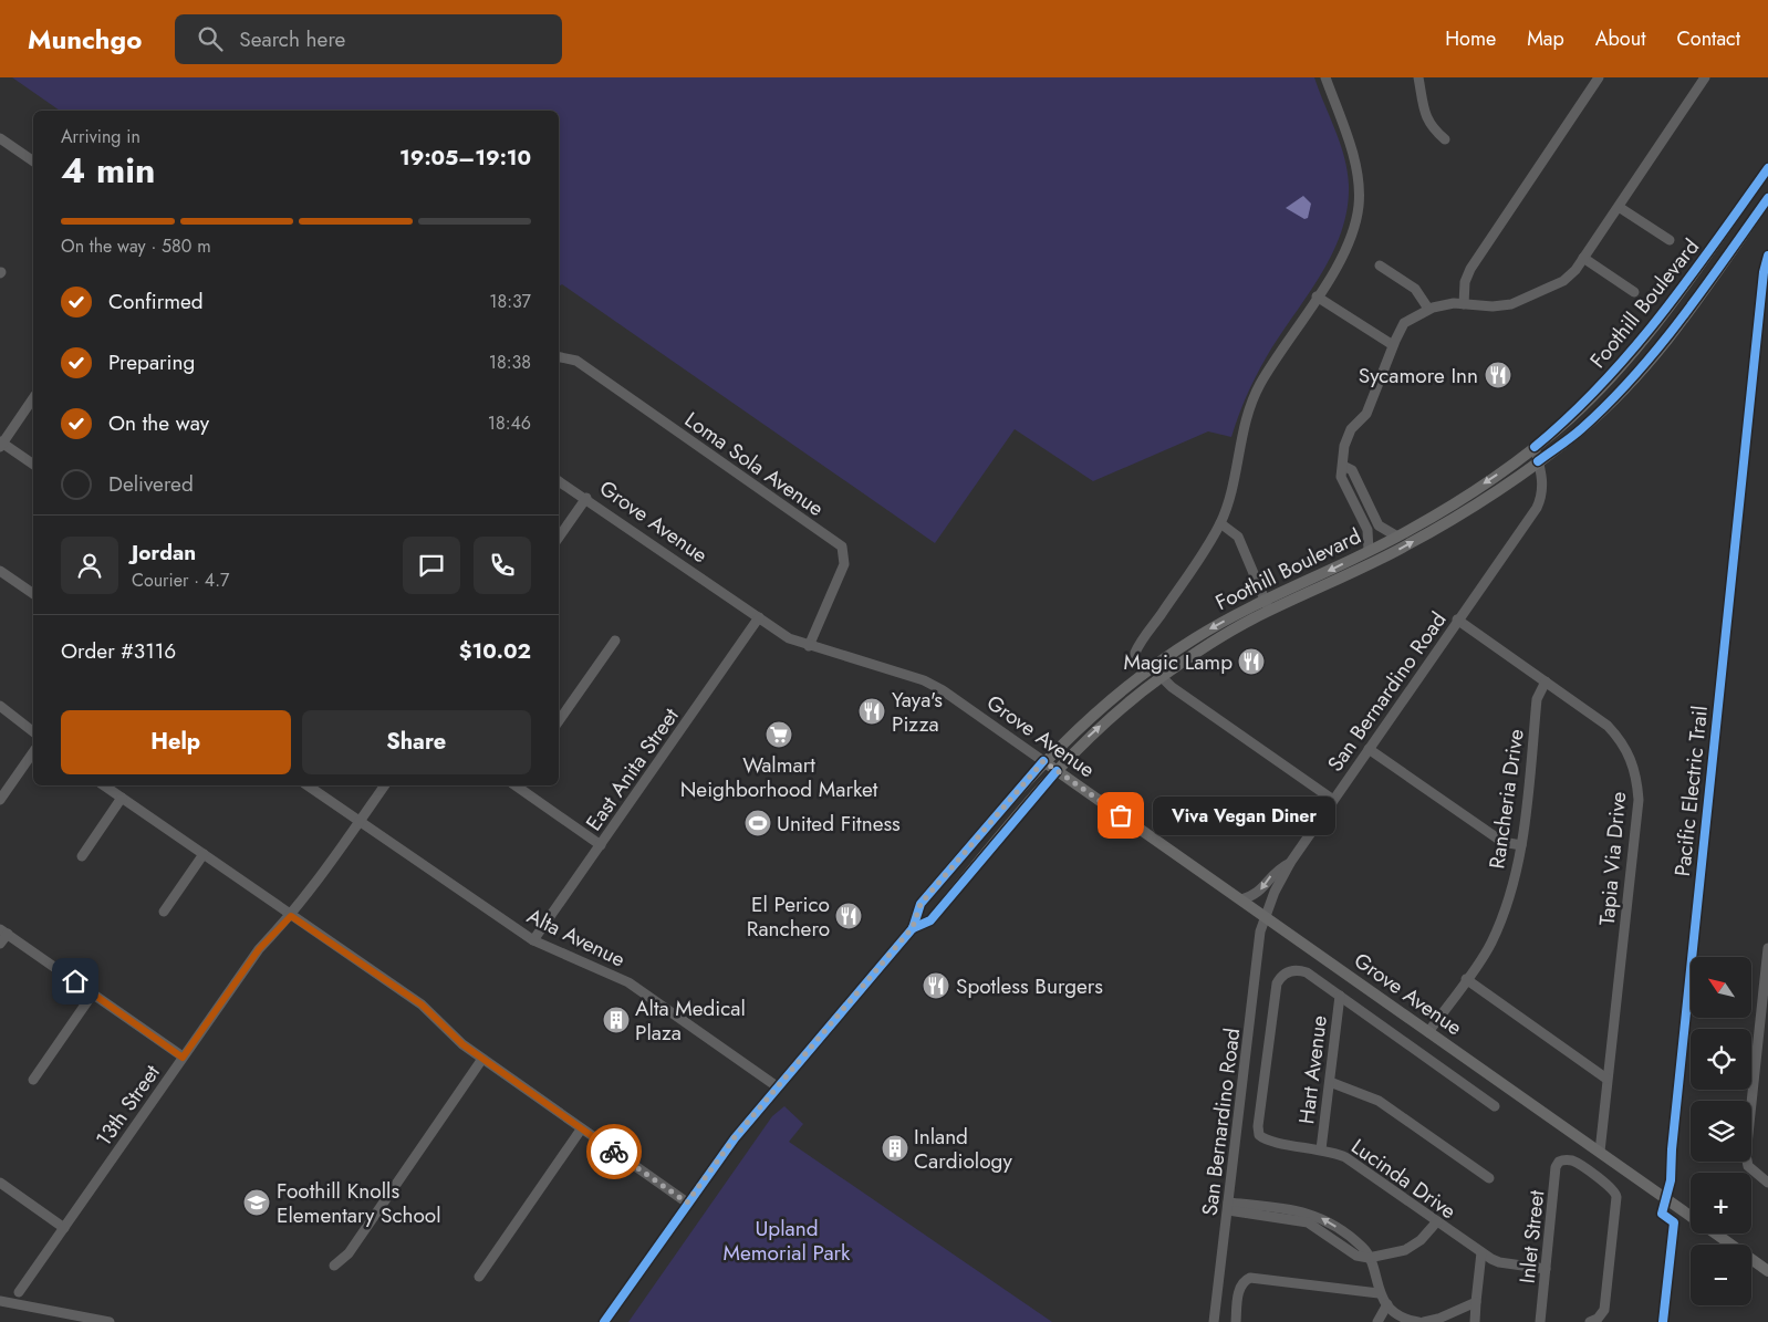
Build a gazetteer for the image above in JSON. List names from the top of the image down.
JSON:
{
  "streets": {
    "main road": ["Foothill Boulevard", "Grove Avenue"],
    "street": [
      "Loma Sola Avenue",
      "San Bernardino Road",
      "East Anita Street",
      "Rancheria Drive",
      "Tapia Via Drive",
      "Alta Avenue",
      "Hart Avenue",
      "13th Street",
      "Lucinda Drive",
      "Inlet Street"
    ],
    "cycle path": ["Pacific Electric Trail"]
  },
  "crossings": [
    ["Foothill Boulevard", "Grove Avenue"],
    ["Foothill Boulevard", "San Bernardino Road"],
    ["Loma Sola Avenue", "Grove Avenue"],
    ["Grove Avenue", "San Bernardino Road"],
    ["Grove Avenue", "East Anita Street"],
    ["Grove Avenue", "Rancheria Drive"],
    ["Grove Avenue", "Tapia Via Drive"],
    ["San Bernardino Road", "Tapia Via Drive"],
    ["East Anita Street", "Alta Avenue"],
    ["Rancheria Drive", "Tapia Via Drive"],
    ["Alta Avenue", "13th Street"],
    ["Hart Avenue", "Lucinda Drive"],
    ["Lucinda Drive", "Inlet Street"]
  ],
  "parks": ["Upland Memorial Park"],
  "places": {
    "restaurant": [
      "Sycamore Inn",
      "Magic Lamp",
      "Yaya's Pizza",
      "El Perico Ranchero",
      "Spotless Burgers"
    ],
    "supermarket": ["Walmart Neighborhood Market"],
    "other": ["Viva Vegan Diner"],
    "sports": ["United Fitness"],
    "building": ["Alta Medical Plaza", "Inland Cardiology"],
    "school or university": ["Foothill Knolls Elementary School"]
  },
  "north": "top left",
  "page": {
    "header": "Munchgo",
    "search": "Search here",
    "nav": [
      "Home",
      "Map",
      "About",
      "Contact"
    ],
    "heading": ["4 min", "Arriving in", "19:05–19:10"],
    "panel": [
      "Jordan",
      "Courier · 4.7",
      "Order #3116",
      "$10.02"
    ],
    "bar": "On the way · 580 m",
    "list": [
      ["Confirmed", "18:37"],
      ["Preparing", "18:38"],
      ["On the way", "18:46"],
      "Delivered"
    ],
    "buttons": ["Help", "Share"],
    "bubble": "Viva Vegan Diner",
    "map_buttons": ["+", "−"]
  }
}
